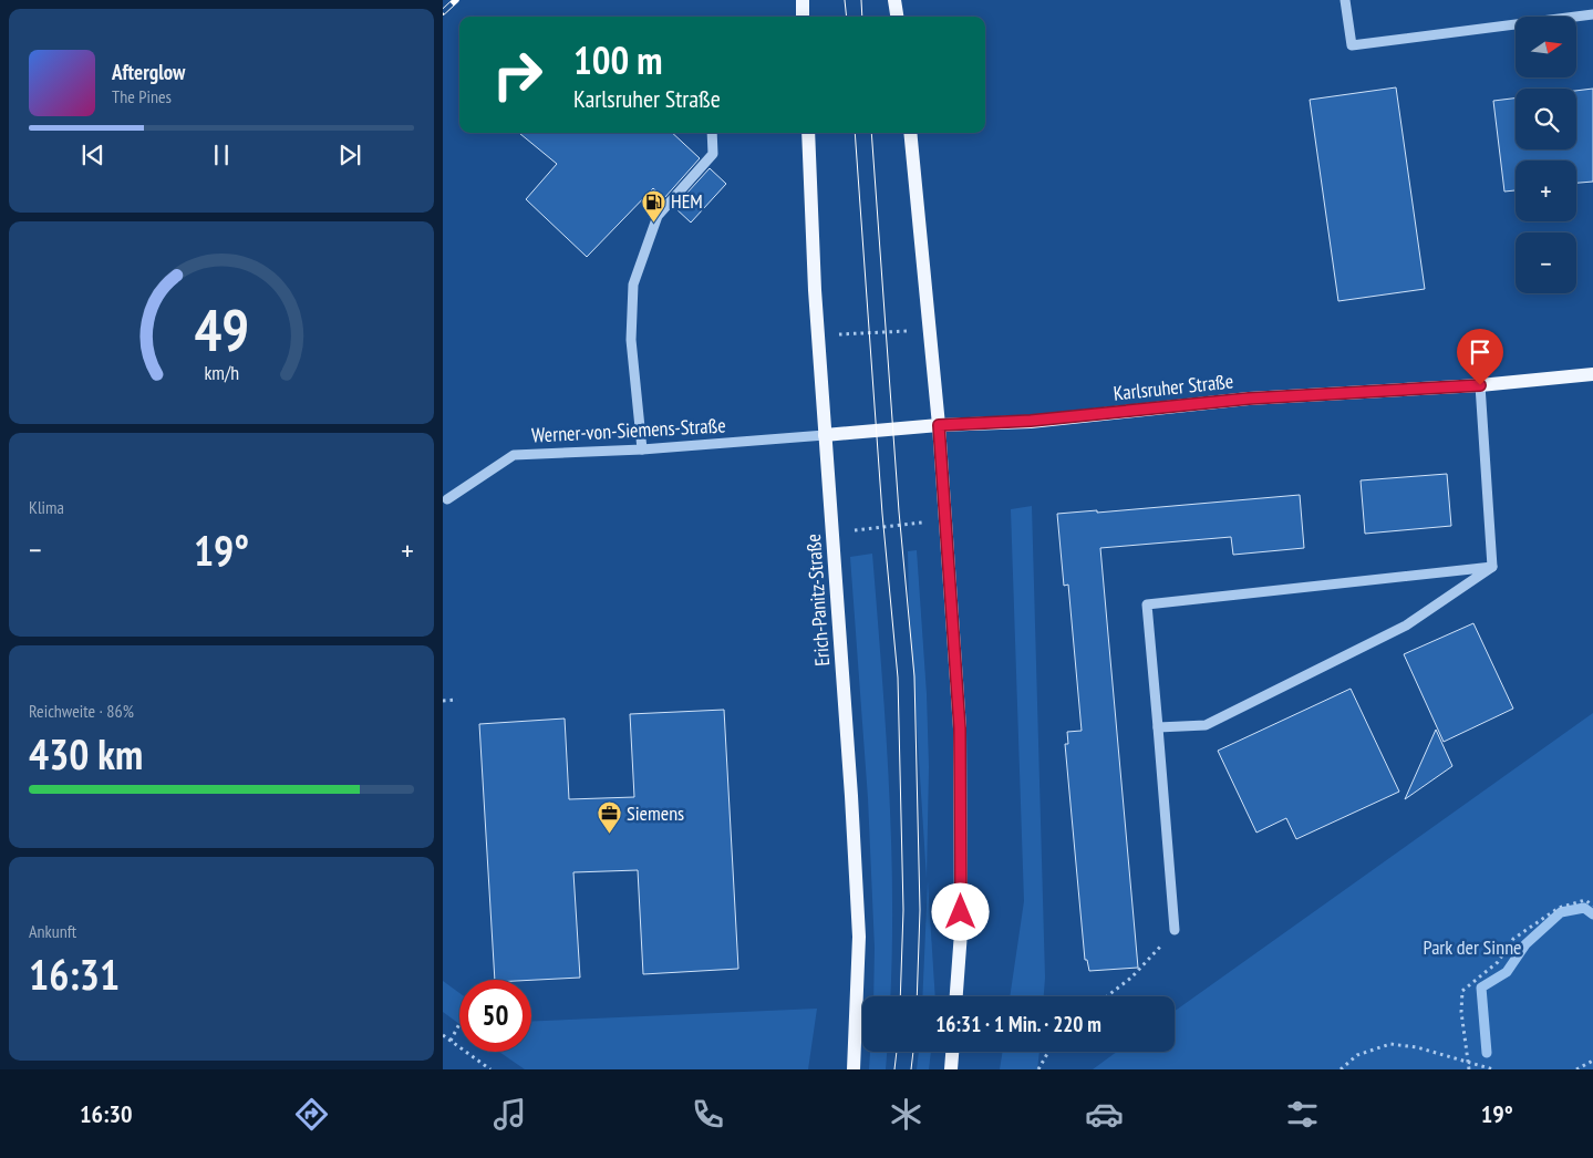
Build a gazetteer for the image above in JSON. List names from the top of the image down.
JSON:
{
  "streets": {
    "main road": ["Karlsruher Straße", "Erich-Panitz-Straße"],
    "street": ["Werner-von-Siemens-Straße"]
  },
  "crossings": [
    ["Karlsruher Straße", "Werner-von-Siemens-Straße"],
    ["Karlsruher Straße", "Erich-Panitz-Straße"],
    ["Werner-von-Siemens-Straße", "Erich-Panitz-Straße"]
  ],
  "parks": ["Park der Sinne"],
  "places": {
    "fuel station": ["HEM"],
    "office": ["Siemens"]
  },
  "north": "right",
  "page": {
    "map_buttons": ["+", "−"],
    "turn": ["100 m", "Karlsruher Straße"],
    "song": ["Afterglow", "The Pines"],
    "tile": [
      "Klima",
      ["Reichweite · 86%", "430 km"],
      ["Ankunft", "16:31"]
    ],
    "heat": ["−", "19°", "+"],
    "limit": "50",
    "trip": "16:31 · 1 Min. · 220 m",
    "tabs": ["16:30", "19°"],
    "gauge": ["49", "km/h"]
  }
}
